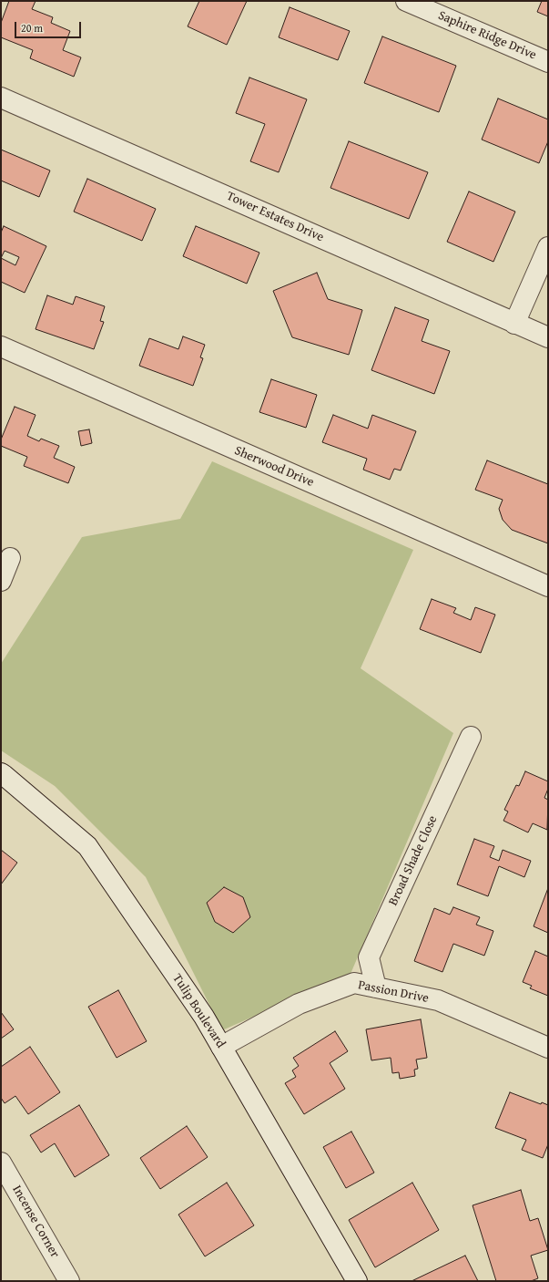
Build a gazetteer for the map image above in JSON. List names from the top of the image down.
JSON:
{
  "streets": {
    "street": [
      "Saphire Ridge Drive",
      "Tower Estates Drive",
      "Sherwood Drive",
      "Broad Shade Close",
      "Passion Drive",
      "Tulip Boulevard",
      "Incense Corner"
    ]
  },
  "crossings": [
    ["Broad Shade Close", "Passion Drive"],
    ["Passion Drive", "Tulip Boulevard"]
  ],
  "scale_bar": "20 m"
}
